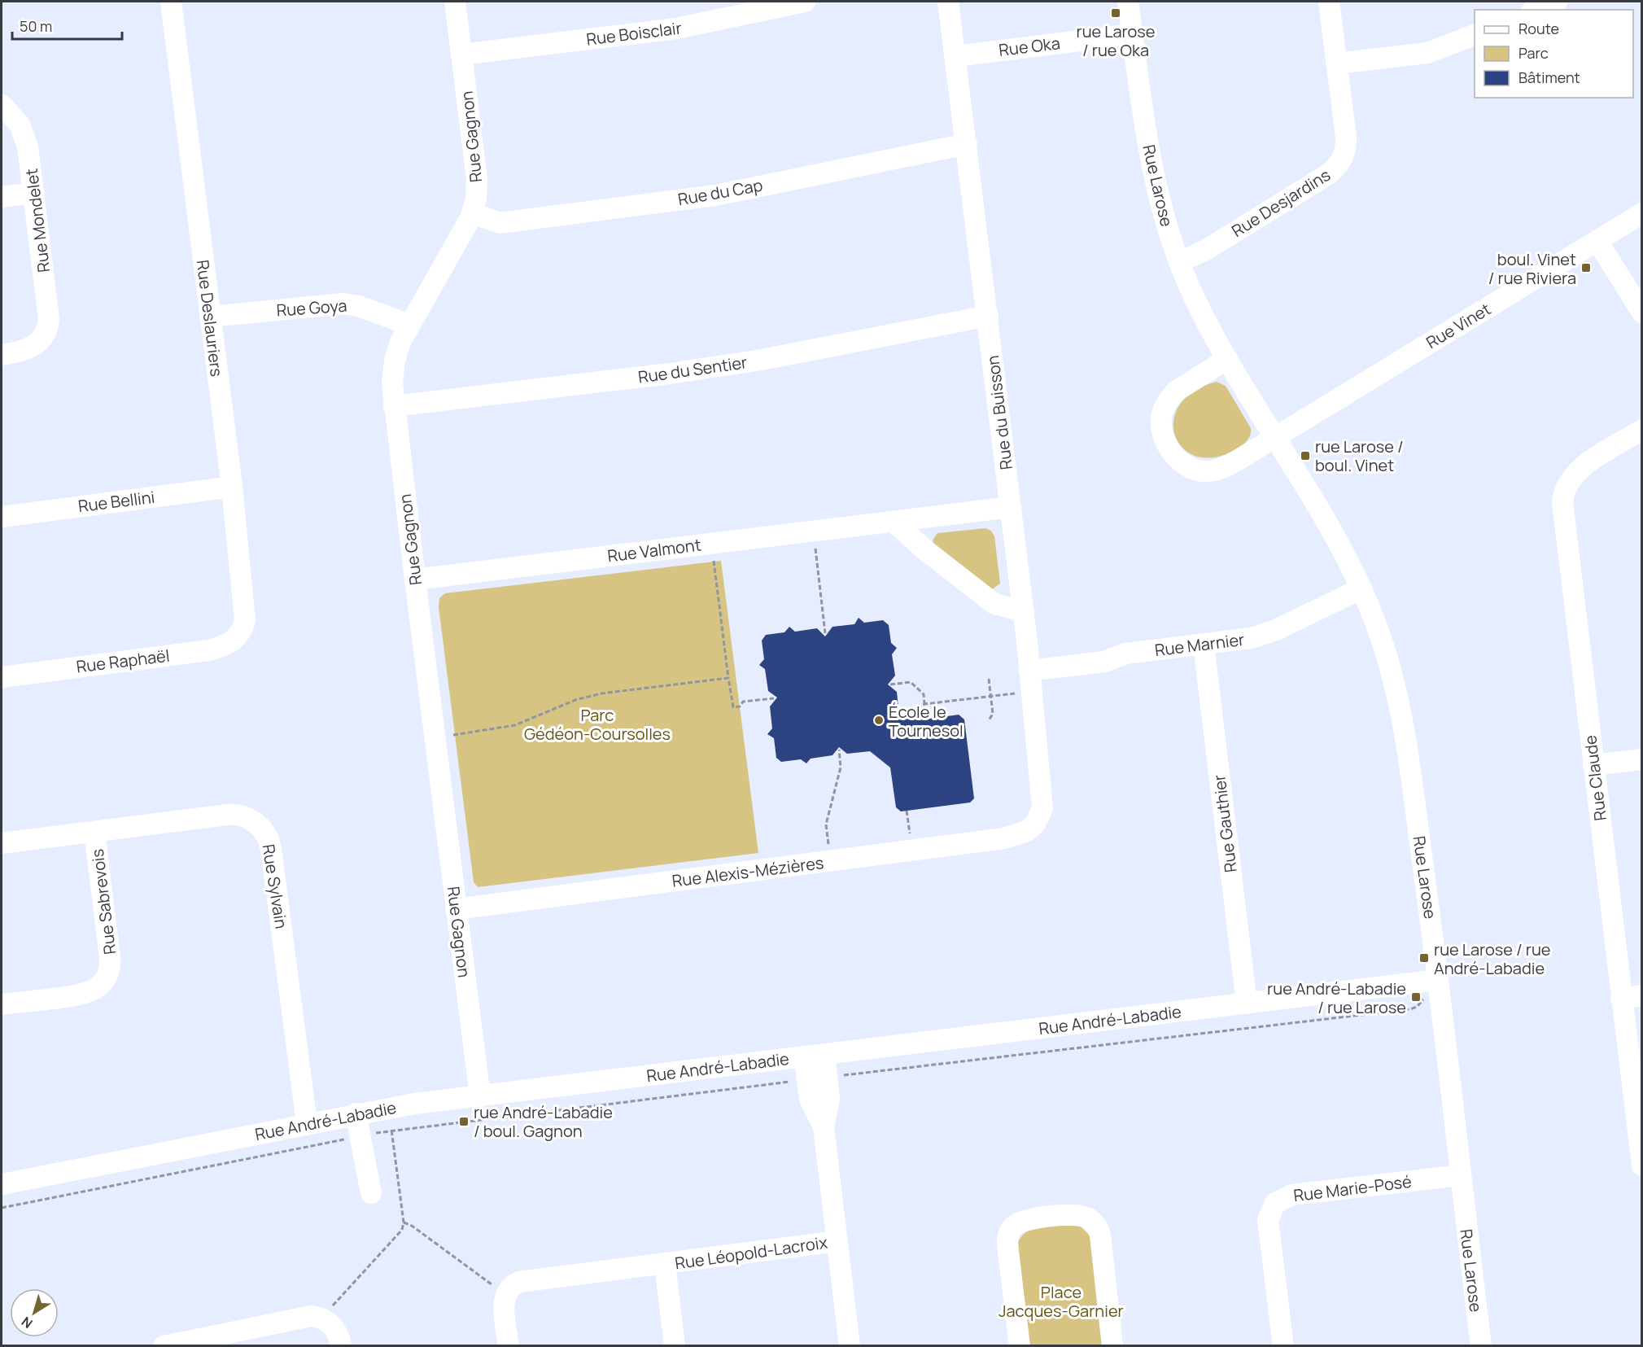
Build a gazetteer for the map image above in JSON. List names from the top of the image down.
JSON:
{
  "streets": {
    "street": [
      "Rue Boisclair",
      "Rue Oka",
      "Rue Gagnon",
      "Rue Larose",
      "Rue du Cap",
      "Rue Desjardins",
      "Rue Mondelet",
      "Rue Goya",
      "Rue Deslauriers",
      "Rue Vinet",
      "Rue du Sentier",
      "Rue du Buisson",
      "Rue Bellini",
      "Rue Valmont",
      "Rue Marnier",
      "Rue Raphaël",
      "Rue Claude",
      "Rue Gauthier",
      "Rue Alexis-Mézières",
      "Rue Sylvain",
      "Rue Sabrevois",
      "Rue André-Labadie",
      "Rue Marie-Posé",
      "Rue Léopold-Lacroix"
    ]
  },
  "crossings": [
    ["Rue Boisclair", "Rue Gagnon"],
    ["Rue Oka", "Rue Larose"],
    ["Rue Oka", "Rue du Buisson"],
    ["Rue Gagnon", "Rue du Cap"],
    ["Rue Gagnon", "Rue Goya"],
    ["Rue Gagnon", "Rue du Sentier"],
    ["Rue Gagnon", "Rue Valmont"],
    ["Rue Gagnon", "Rue Alexis-Mézières"],
    ["Rue Gagnon", "Rue André-Labadie"],
    ["Rue Larose", "Rue Desjardins"],
    ["Rue Larose", "Rue Vinet"],
    ["Rue Larose", "Rue Marnier"],
    ["Rue Larose", "Rue André-Labadie"],
    ["Rue Larose", "Rue Marie-Posé"],
    ["Rue du Cap", "Rue du Buisson"],
    ["Rue Goya", "Rue Deslauriers"],
    ["Rue Deslauriers", "Rue Bellini"],
    ["Rue Deslauriers", "Rue Raphaël"],
    ["Rue du Sentier", "Rue du Buisson"],
    ["Rue du Buisson", "Rue Valmont"],
    ["Rue du Buisson", "Rue Marnier"],
    ["Rue du Buisson", "Rue Alexis-Mézières"],
    ["Rue Marnier", "Rue Gauthier"],
    ["Rue Gauthier", "Rue André-Labadie"],
    ["Rue Sylvain", "Rue Sabrevois"],
    ["Rue Sylvain", "Rue André-Labadie"]
  ],
  "parks": ["Parc Gédéon-Coursolles", "Place Jacques-Garnier"],
  "places": {
    "transit": [
      "rue Larose / rue Oka",
      "boul. Vinet / rue Riviera",
      "rue Larose / boul. Vinet",
      "rue Larose / rue André-Labadie",
      "rue André-Labadie / rue Larose",
      "rue André-Labadie / boul. Gagnon"
    ],
    "other": ["École le Tournesol"]
  },
  "legend": ["Route", "Parc", "Bâtiment"],
  "scale_bar": "50 m",
  "north": "bottom left"
}
